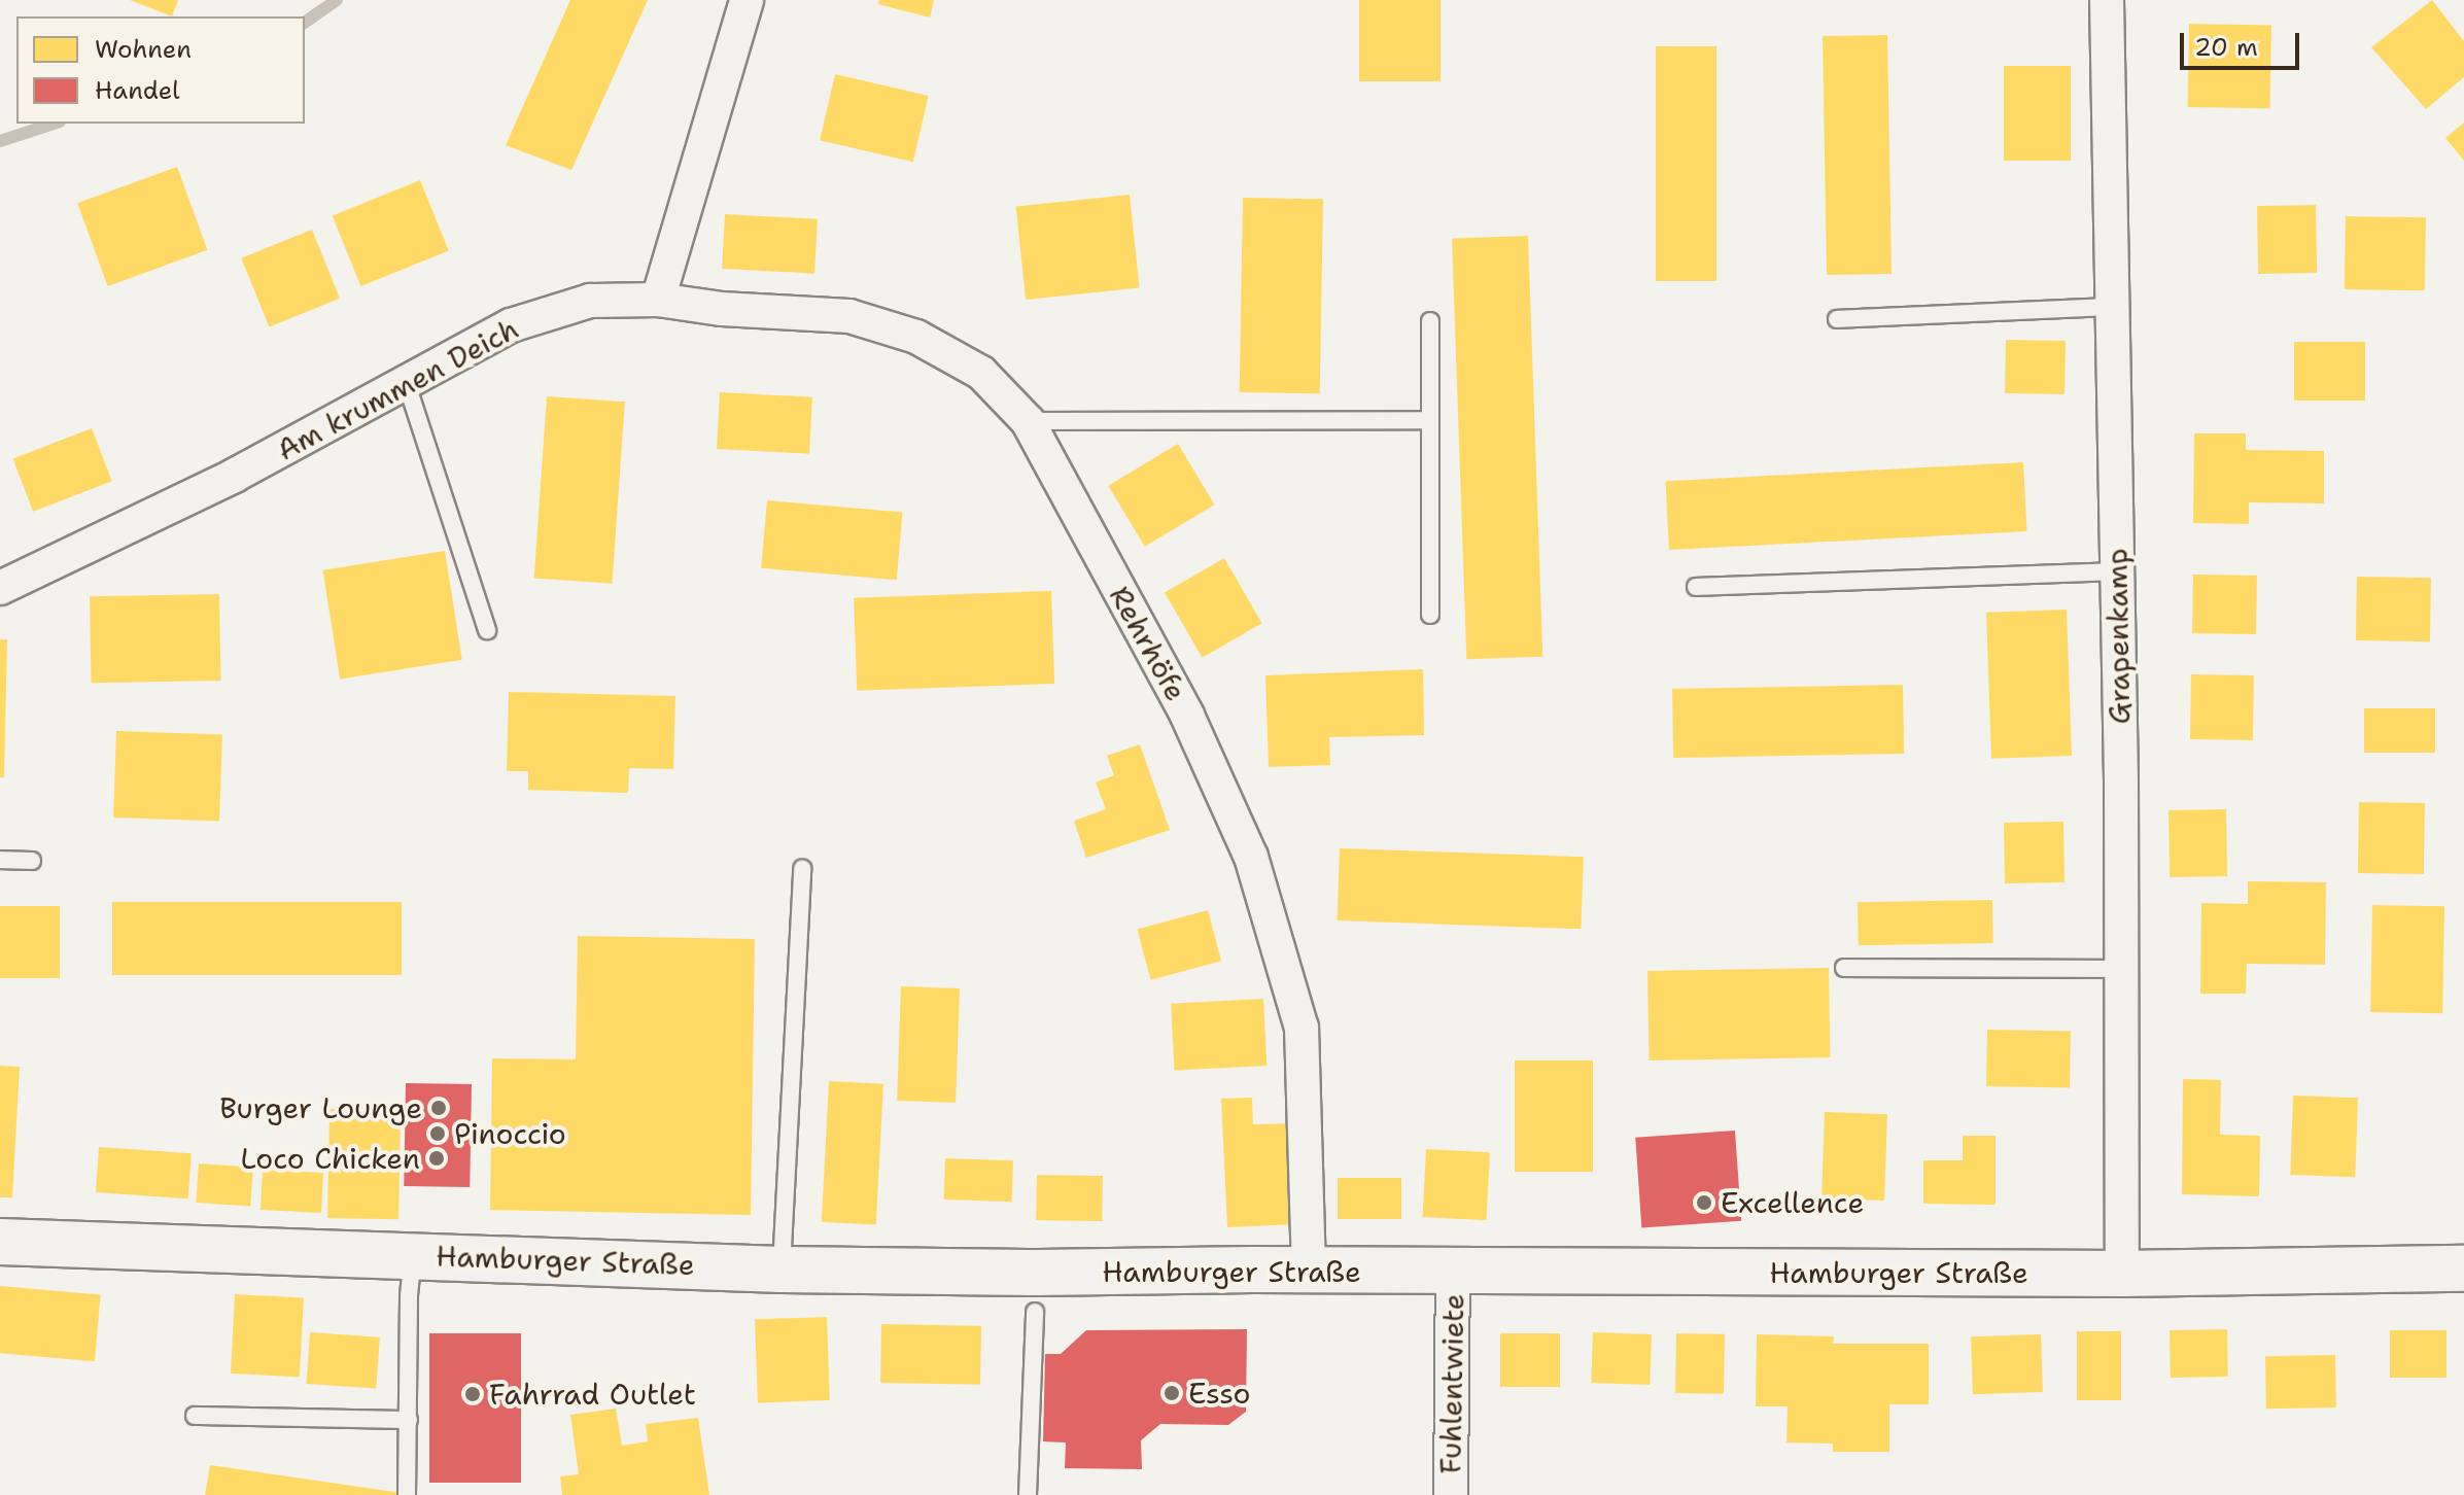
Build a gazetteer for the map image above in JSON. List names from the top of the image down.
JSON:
{
  "streets": {
    "main road": ["Hamburger Straße"],
    "street": [
      "Am krummen Deich",
      "Grapenkamp",
      "Rehrhöfe",
      "Fuhlentwiete"
    ]
  },
  "crossings": [
    ["Am krummen Deich", "Rehrhöfe"],
    ["Grapenkamp", "Hamburger Straße"],
    ["Rehrhöfe", "Hamburger Straße"],
    ["Hamburger Straße", "Fuhlentwiete"]
  ],
  "places": [
    "Burger Lounge",
    "Pinoccio",
    "Loco Chicken",
    "Excellence",
    "Esso",
    "Fahrrad Outlet"
  ],
  "legend": ["Wohnen", "Handel"],
  "scale_bar": "20 m"
}
